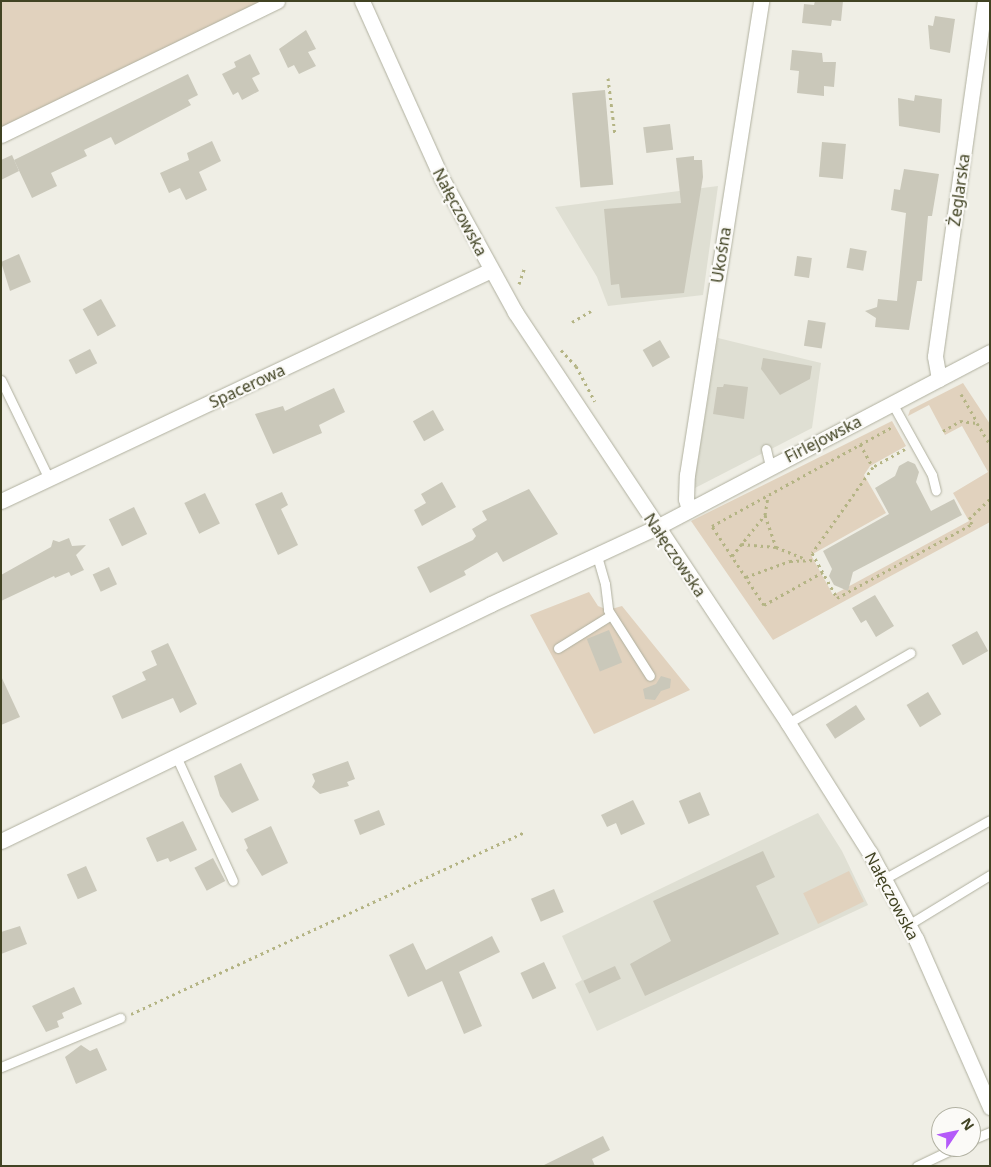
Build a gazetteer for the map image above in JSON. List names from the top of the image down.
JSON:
{
  "streets": {
    "street": [
      "Żeglarska",
      "Nałęczowska",
      "Ukośna",
      "Spacerowa",
      "Firlejowska"
    ]
  },
  "crossings": [
    ["Żeglarska", "Firlejowska"],
    ["Nałęczowska", "Spacerowa"],
    ["Nałęczowska", "Firlejowska"],
    ["Ukośna", "Firlejowska"]
  ],
  "north": "top right"
}
